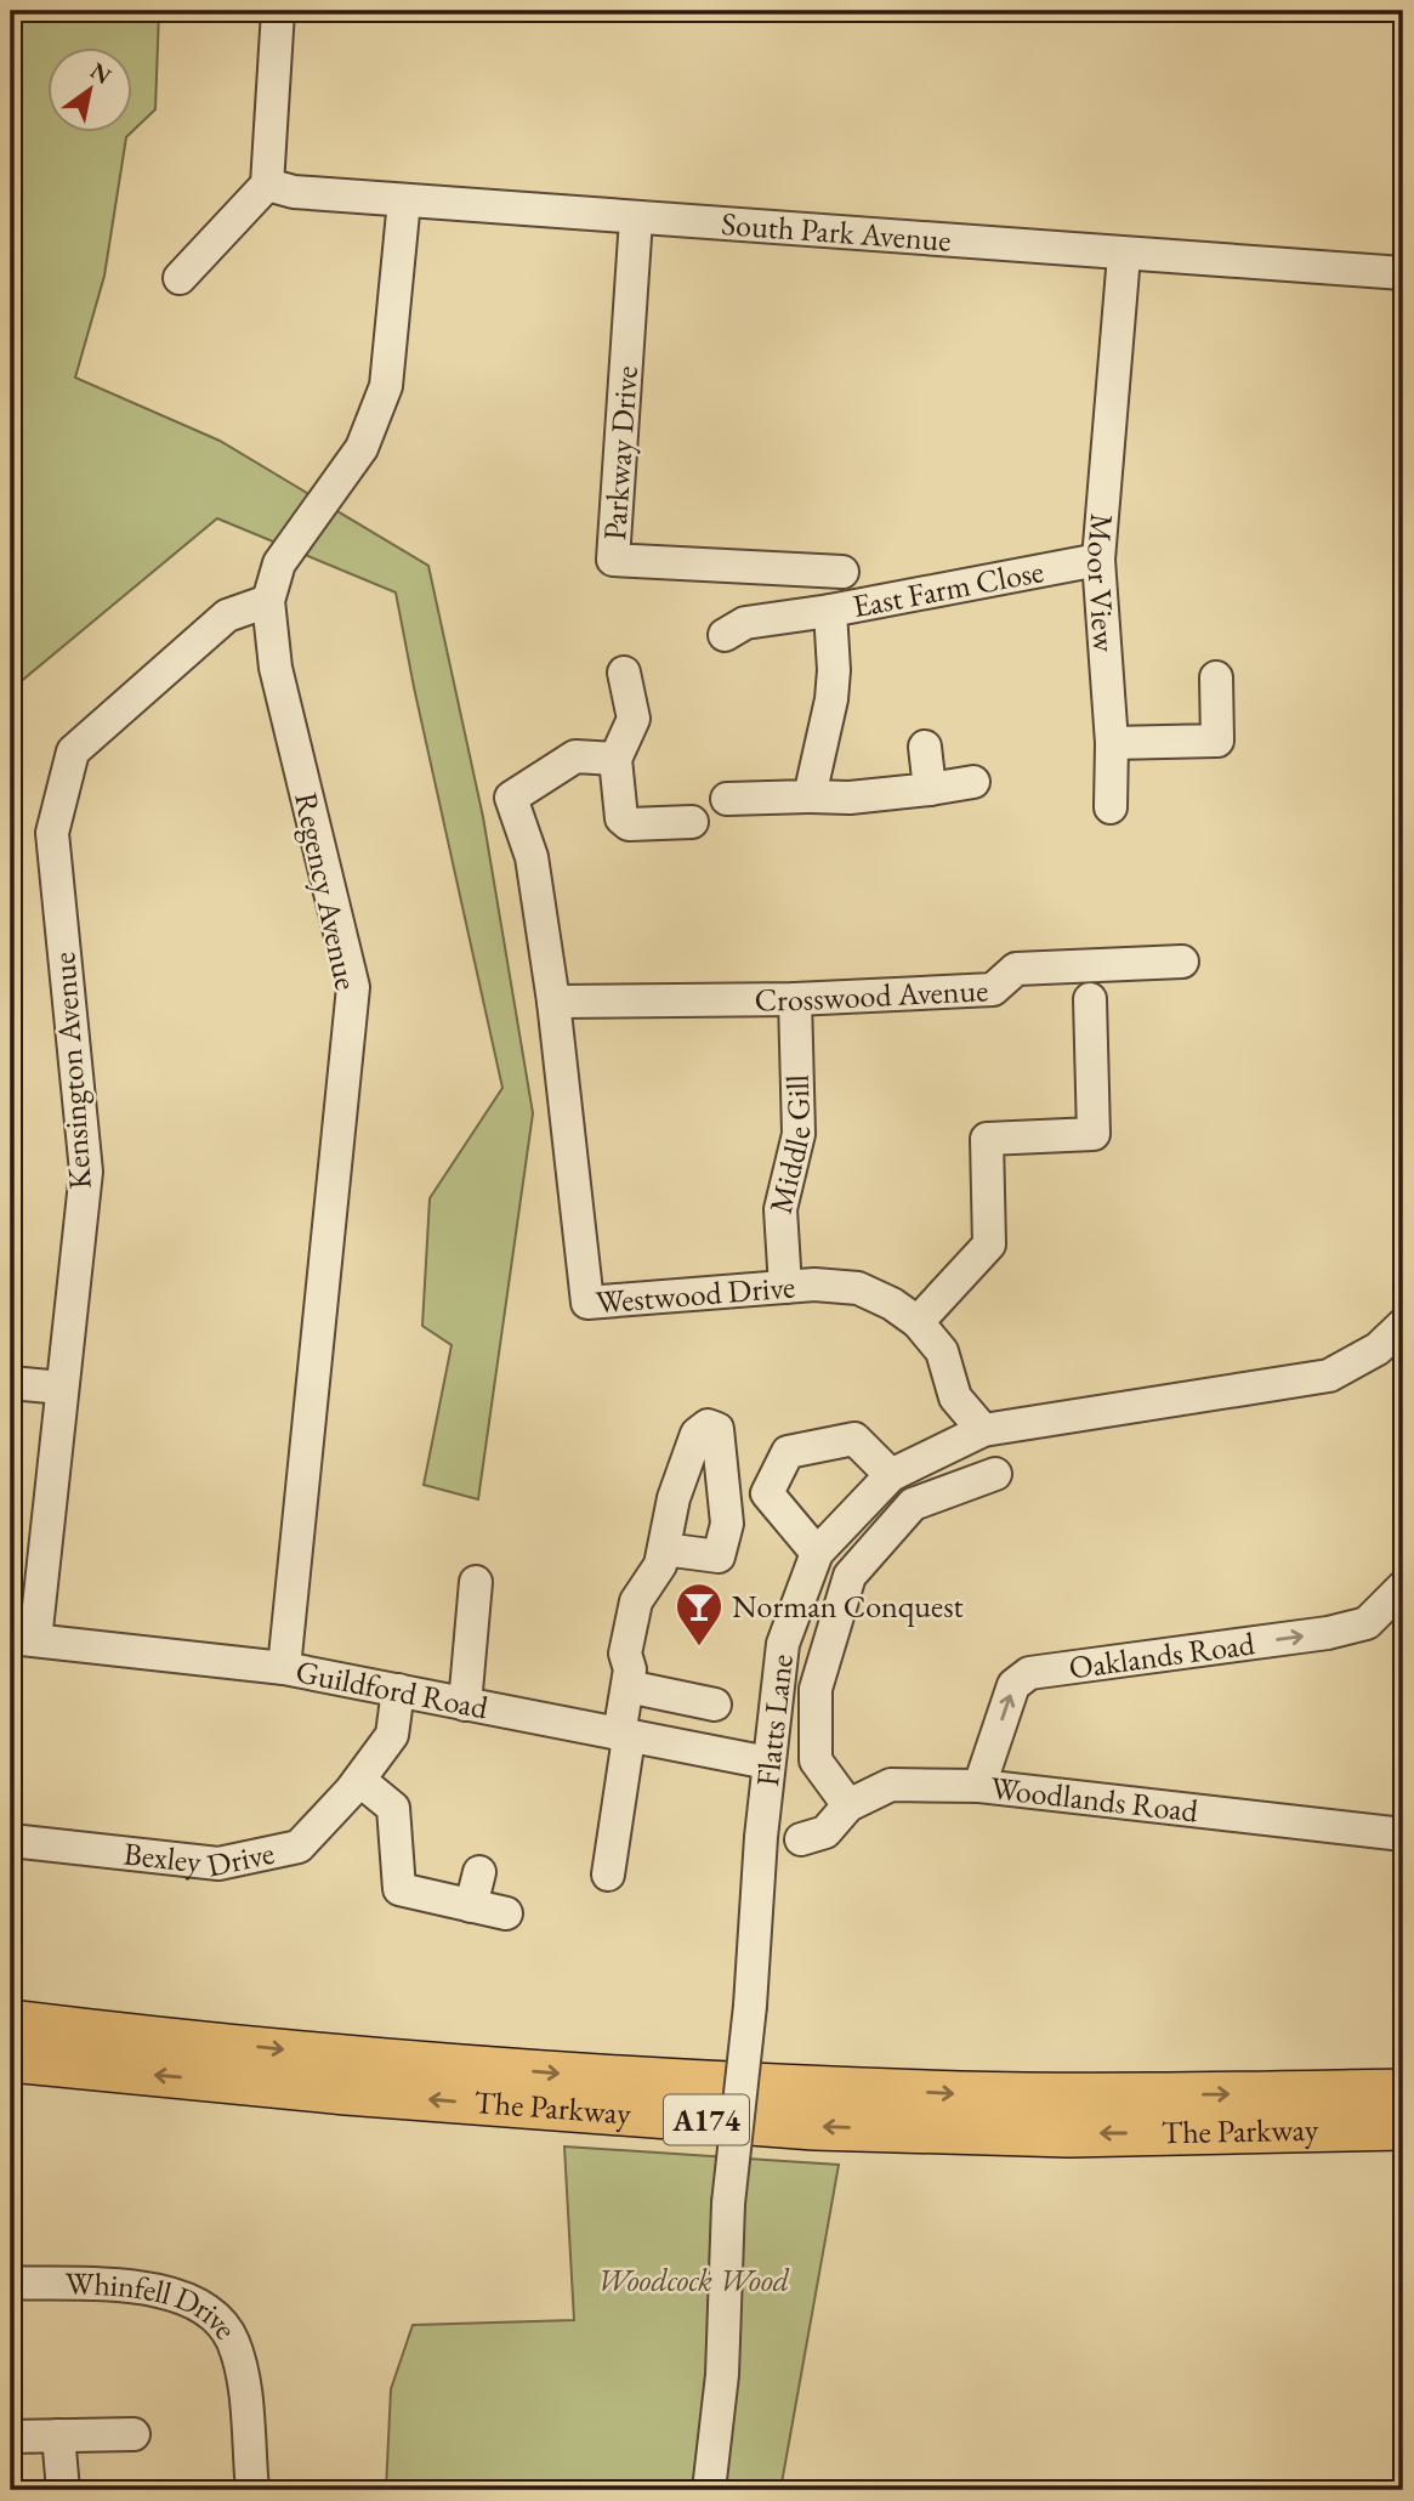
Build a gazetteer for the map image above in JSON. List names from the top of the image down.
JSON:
{
  "streets": {
    "highway": ["The Parkway", "A174"],
    "street": [
      "South Park Avenue",
      "Parkway Drive",
      "Moor View",
      "East Farm Close",
      "Regency Avenue",
      "Crosswood Avenue",
      "Kensington Avenue",
      "Middle Gill",
      "Westwood Drive",
      "Oaklands Road",
      "Guildford Road",
      "Flatts Lane",
      "Woodlands Road",
      "Bexley Drive",
      "Whinfell Drive"
    ]
  },
  "crossings": [
    ["South Park Avenue", "Parkway Drive"],
    ["South Park Avenue", "Moor View"],
    ["South Park Avenue", "Regency Avenue"],
    ["Moor View", "East Farm Close"],
    ["Regency Avenue", "Kensington Avenue"],
    ["Regency Avenue", "Guildford Road"],
    ["Crosswood Avenue", "Middle Gill"],
    ["Crosswood Avenue", "Westwood Drive"],
    ["Kensington Avenue", "Guildford Road"],
    ["Middle Gill", "Westwood Drive"],
    ["Westwood Drive", "Flatts Lane"],
    ["Oaklands Road", "Woodlands Road"],
    ["Guildford Road", "Flatts Lane"],
    ["Guildford Road", "Bexley Drive"]
  ],
  "parks": ["Woodcock Wood"],
  "places": {
    "bar": ["Norman Conquest"]
  },
  "north": "top right"
}
